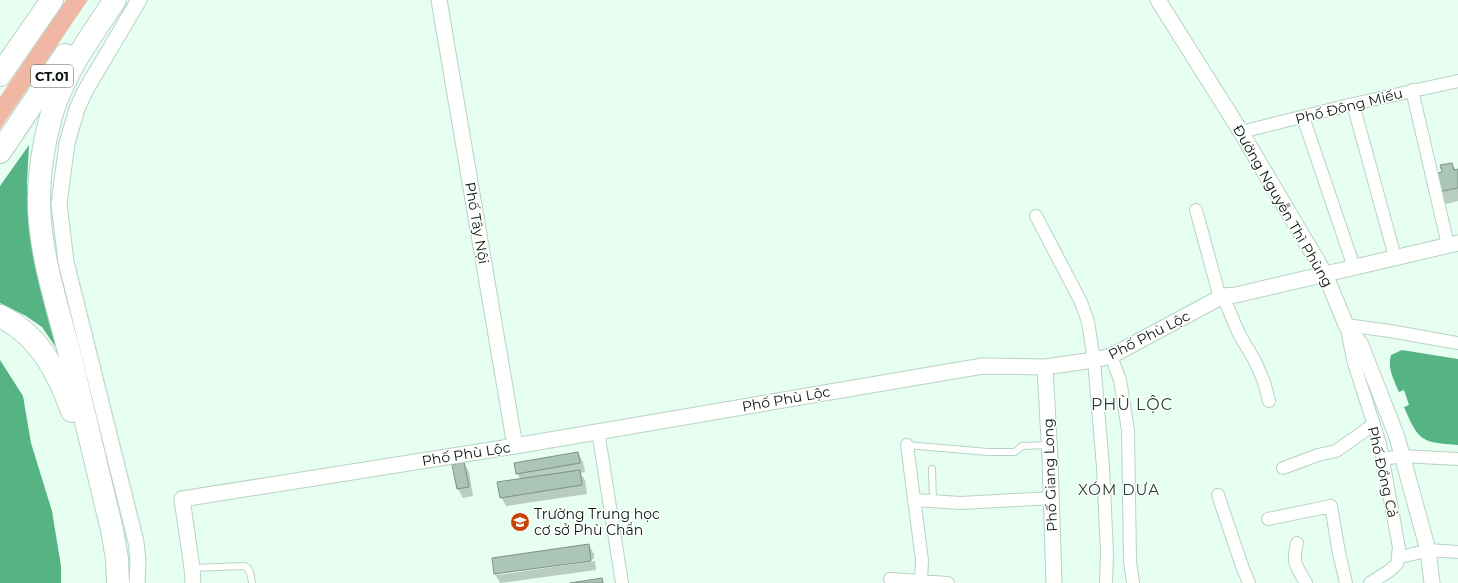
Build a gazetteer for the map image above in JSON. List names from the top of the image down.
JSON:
{
  "streets": {
    "highway": ["CT.01"],
    "street": [
      "Phố Đông Miếu",
      "Đường Nguyễn Thì Phùng",
      "Phố Tây Nội",
      "Phố Phù Lộc",
      "Phố Đồng Cả",
      "Phố Giang Long"
    ]
  },
  "crossings": [
    ["Phố Đông Miếu", "Đường Nguyễn Thì Phùng"],
    ["Đường Nguyễn Thì Phùng", "Phố Phù Lộc"],
    ["Đường Nguyễn Thì Phùng", "Phố Đồng Cả"],
    ["Phố Tây Nội", "Phố Phù Lộc"],
    ["Phố Phù Lộc", "Phố Giang Long"]
  ],
  "districts": ["PHÙ LỘC", "XÓM DƯA"],
  "places": {
    "school or university": ["Trường Trung học cơ sở Phù Chẩn"]
  }
}
